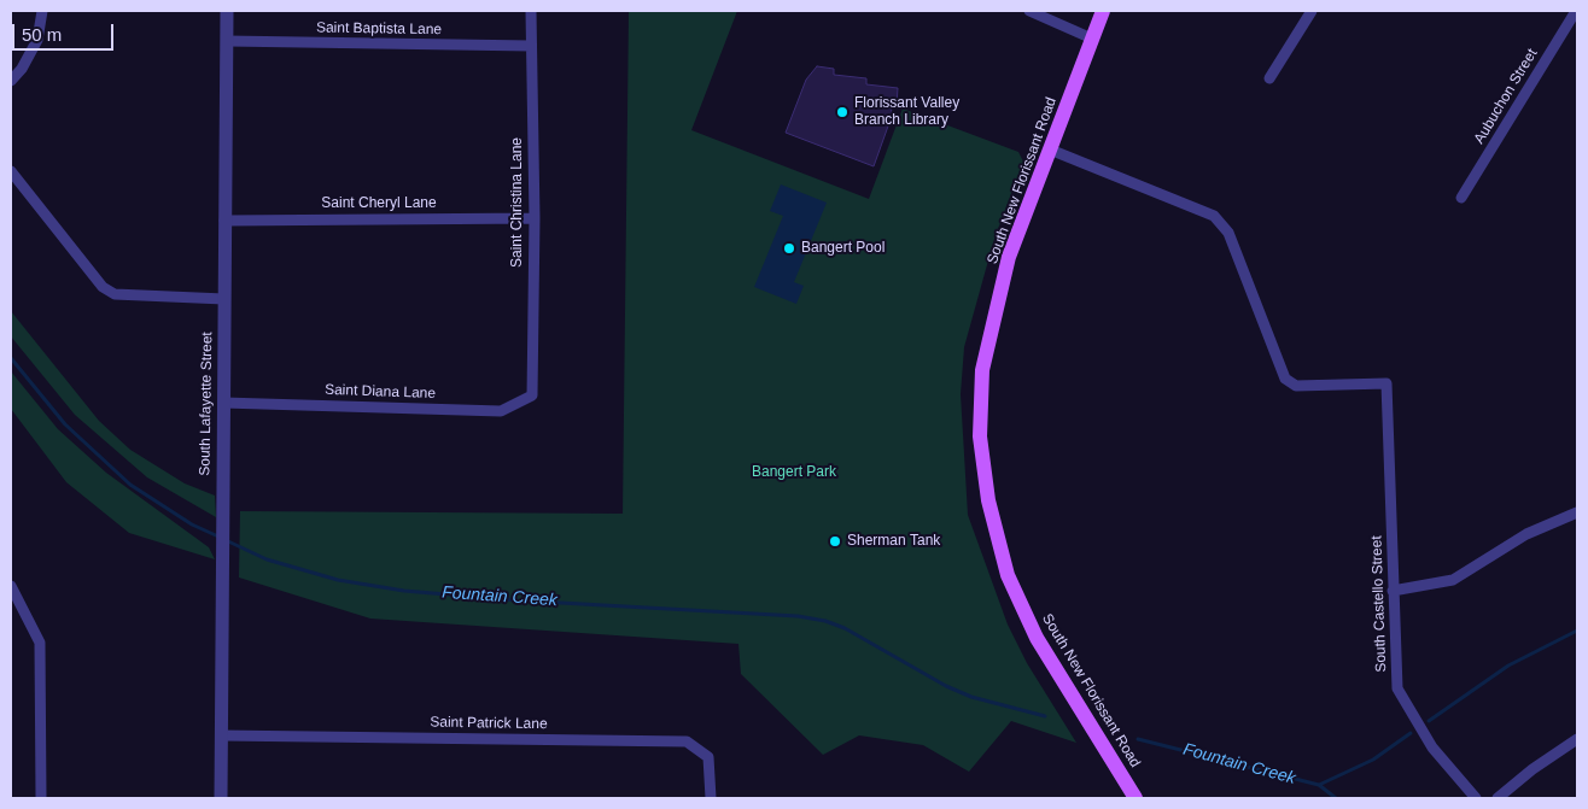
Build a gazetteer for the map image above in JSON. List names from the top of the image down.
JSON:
{
  "streets": {
    "main road": ["South New Florissant Road"],
    "street": [
      "Saint Baptista Lane",
      "Aubuchon Street",
      "Saint Christina Lane",
      "Saint Cheryl Lane",
      "Saint Diana Lane",
      "South Lafayette Street",
      "South Castello Street",
      "Saint Patrick Lane"
    ]
  },
  "crossings": [
    ["Saint Baptista Lane", "Saint Christina Lane"],
    ["Saint Baptista Lane", "South Lafayette Street"],
    ["South New Florissant Road", "South Castello Street"],
    ["Saint Christina Lane", "Saint Cheryl Lane"],
    ["Saint Christina Lane", "Saint Diana Lane"],
    ["Saint Cheryl Lane", "South Lafayette Street"],
    ["Saint Diana Lane", "South Lafayette Street"],
    ["South Lafayette Street", "Saint Patrick Lane"]
  ],
  "water": ["Fountain Creek"],
  "parks": ["Bangert Park"],
  "places": ["Florissant Valley Branch Library", "Bangert Pool", "Sherman Tank"],
  "scale_bar": "50 m"
}
